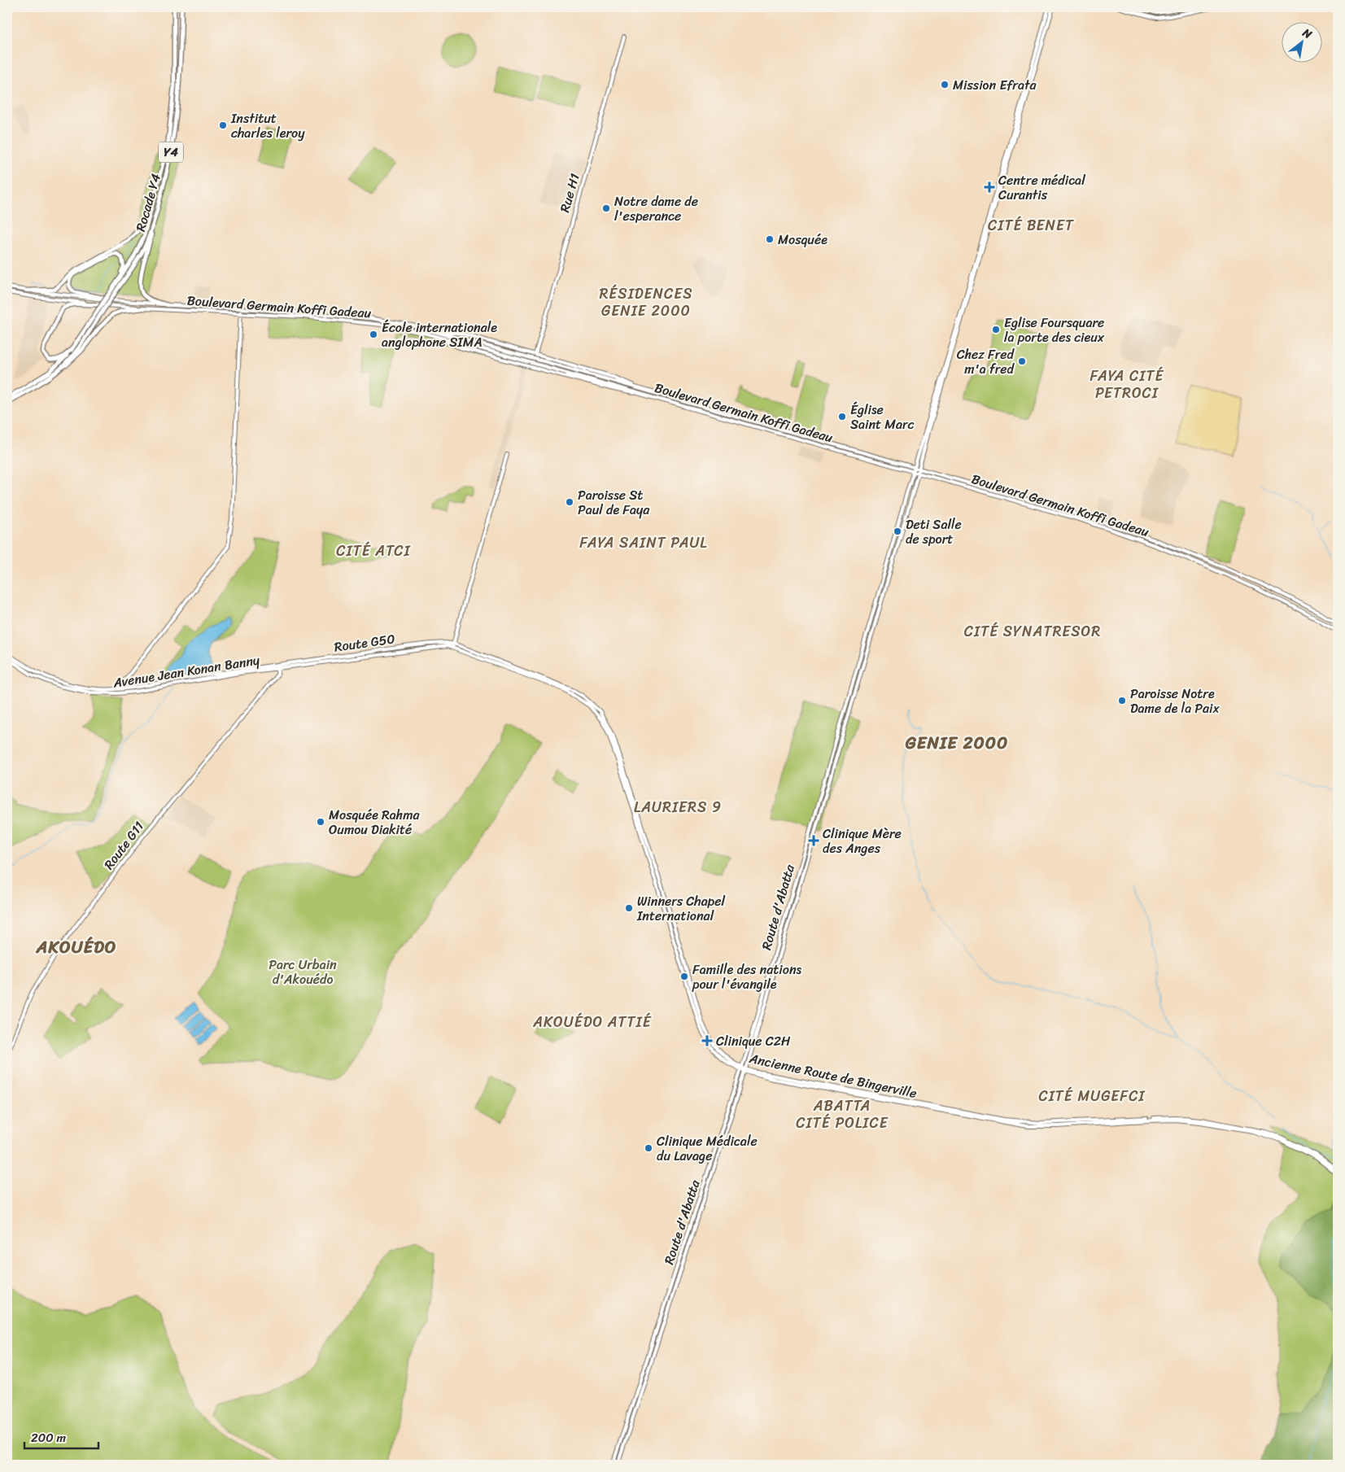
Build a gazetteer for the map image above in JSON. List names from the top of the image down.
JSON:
{
  "streets": {
    "highway": ["Y4", "Rocade Y4"],
    "street": [
      "Rue H1",
      "Boulevard Germain Koffi Gadeau",
      "Route G50",
      "Avenue Jean Konan Banny",
      "Route G11",
      "Route d'Abatta",
      "Ancienne Route de Bingerville"
    ]
  },
  "crossings": [
    ["Y4", "Rocade Y4"],
    ["Boulevard Germain Koffi Gadeau", "Route d'Abatta"],
    ["Route G50", "Avenue Jean Konan Banny"],
    ["Route G50", "Route G11"],
    ["Route G50", "Ancienne Route de Bingerville"],
    ["Avenue Jean Konan Banny", "Route G11"],
    ["Route d'Abatta", "Ancienne Route de Bingerville"]
  ],
  "districts": [
    "CITÉ BENET",
    "RÉSIDENCES GENIE 2000",
    "FAYA CITÉ PETROCI",
    "FAYA SAINT PAUL",
    "CITÉ ATCI",
    "CITÉ SYNATRESOR",
    "GENIE 2000",
    "LAURIERS 9",
    "AKOUÉDO",
    "AKOUÉDO ATTIÉ",
    "CITÉ MUGEFCI",
    "ABATTA CITÉ POLICE"
  ],
  "parks": ["Parc Urbain d'Akouédo"],
  "places": {
    "other": [
      "Mission Efrata",
      "Institut charles leroy",
      "Notre dame de l'esperance",
      "Mosquée",
      "Eglise Foursquare la porte des cieux",
      "École internationale anglophone SIMA",
      "Chez Fred m'a fred",
      "Église Saint Marc",
      "Paroisse St Paul de Faya",
      "Deti Salle de sport",
      "Paroisse Notre Dame de la Paix",
      "Mosquée Rahma Oumou Diakité",
      "Winners Chapel International",
      "Famille des nations pour l'évangile",
      "Clinique Médicale du Lavage"
    ],
    "health": ["Centre médical Curantis", "Clinique Mère des Anges", "Clinique C2H"]
  },
  "scale_bar": "200 m",
  "north": "top right"
}
